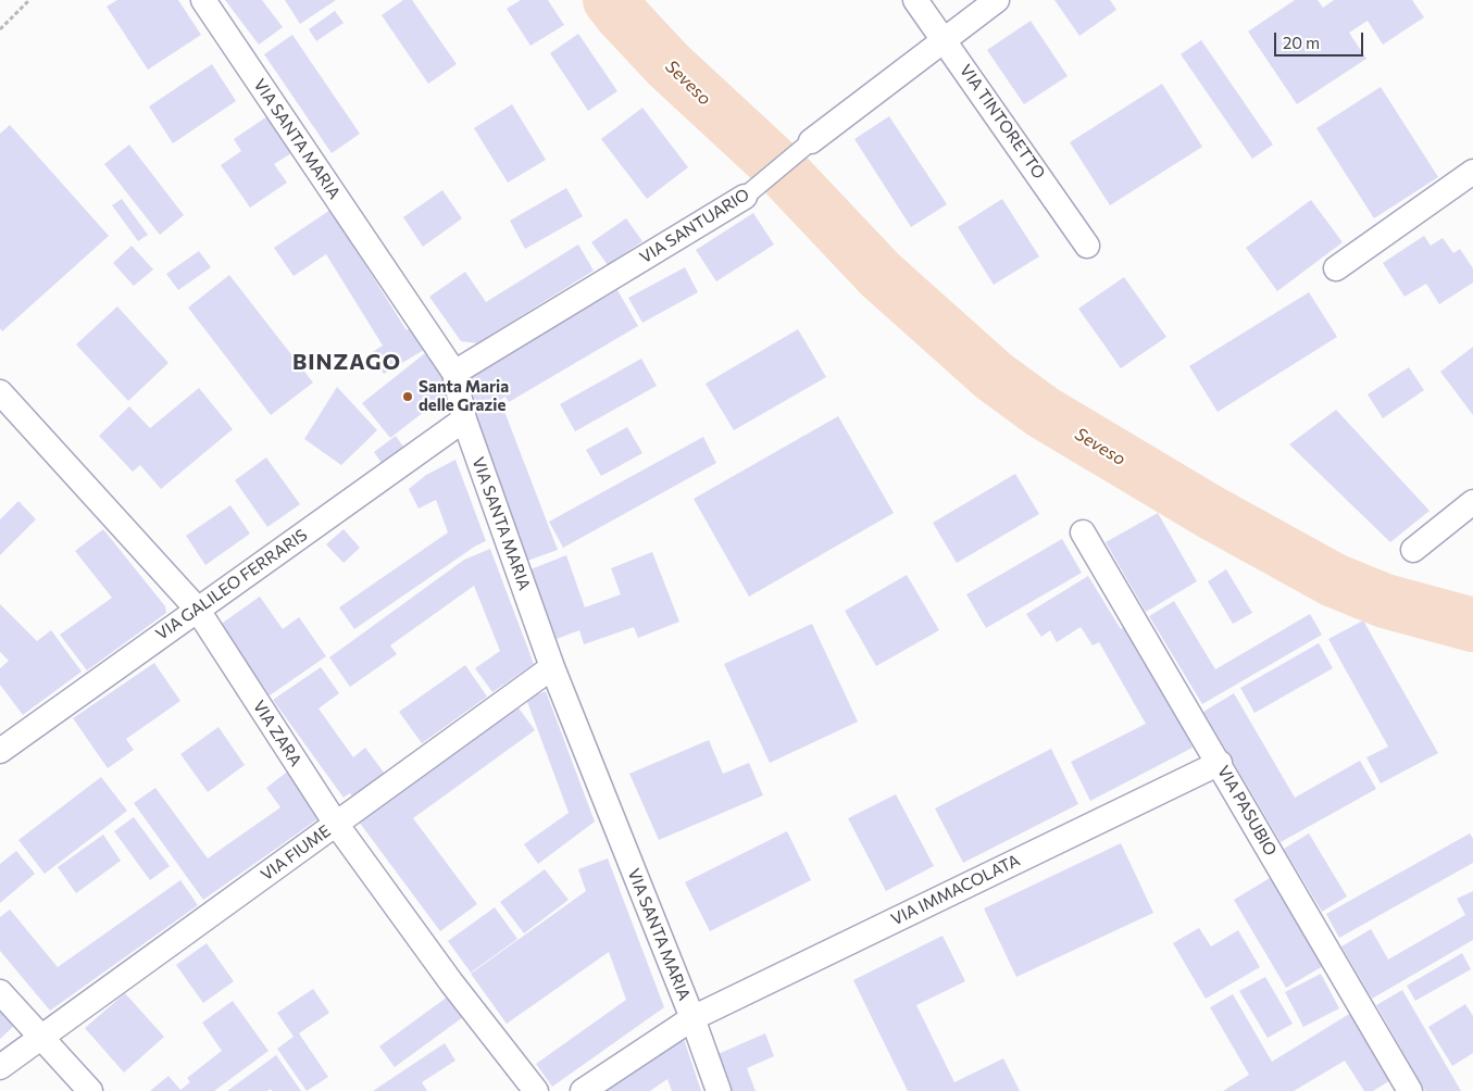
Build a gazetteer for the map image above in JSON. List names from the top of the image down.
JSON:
{
  "streets": {
    "street": [
      "VIA TINTORETTO",
      "VIA SANTA MARIA",
      "VIA SANTUARIO",
      "VIA GALILEO FERRARIS",
      "VIA ZARA",
      "VIA PASUBIO",
      "VIA FIUME",
      "VIA IMMACOLATA"
    ]
  },
  "crossings": [
    ["VIA TINTORETTO", "VIA SANTUARIO"],
    ["VIA SANTA MARIA", "VIA SANTUARIO"],
    ["VIA SANTA MARIA", "VIA GALILEO FERRARIS"],
    ["VIA SANTA MARIA", "VIA FIUME"],
    ["VIA SANTA MARIA", "VIA IMMACOLATA"],
    ["VIA GALILEO FERRARIS", "VIA ZARA"],
    ["VIA ZARA", "VIA FIUME"],
    ["VIA PASUBIO", "VIA IMMACOLATA"]
  ],
  "districts": ["BINZAGO"],
  "water": ["Seveso"],
  "places": ["Santa Maria delle Grazie"],
  "scale_bar": "20 m"
}
